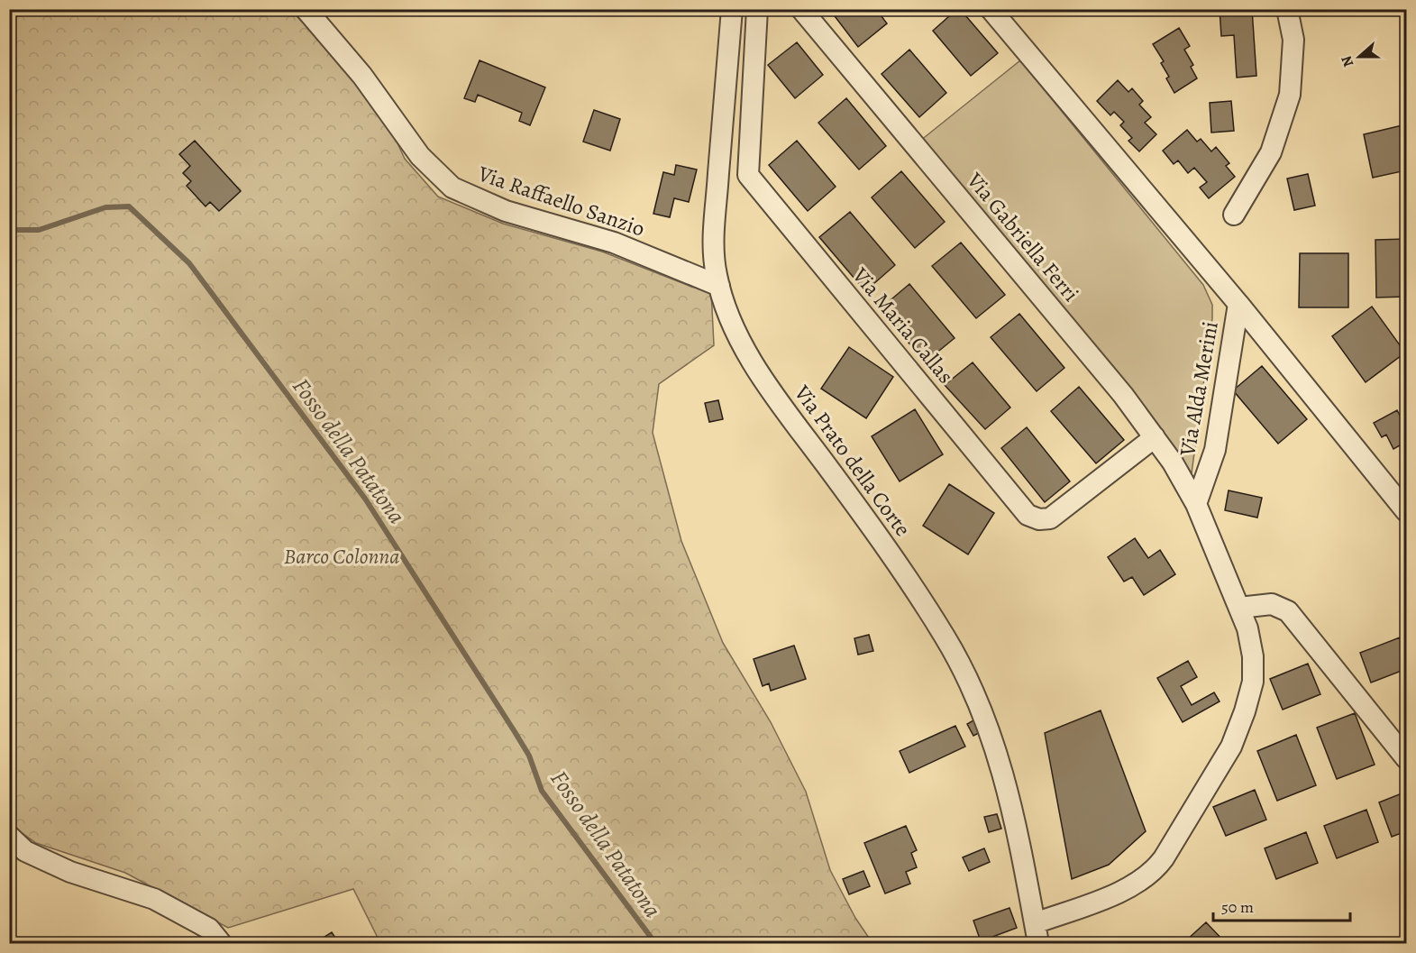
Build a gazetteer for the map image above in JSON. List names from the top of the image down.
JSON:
{
  "streets": {
    "street": [
      "Via Raffaello Sanzio",
      "Via Gabriella Ferri",
      "Via Maria Callas",
      "Via Alda Merini",
      "Via Prato della Corte"
    ]
  },
  "crossings": [
    ["Via Raffaello Sanzio", "Via Prato della Corte"],
    ["Via Gabriella Ferri", "Via Maria Callas"],
    ["Via Gabriella Ferri", "Via Alda Merini"]
  ],
  "water": ["Fosso della Patatona"],
  "parks": ["Barco Colonna"],
  "scale_bar": "50 m",
  "north": "left"
}
